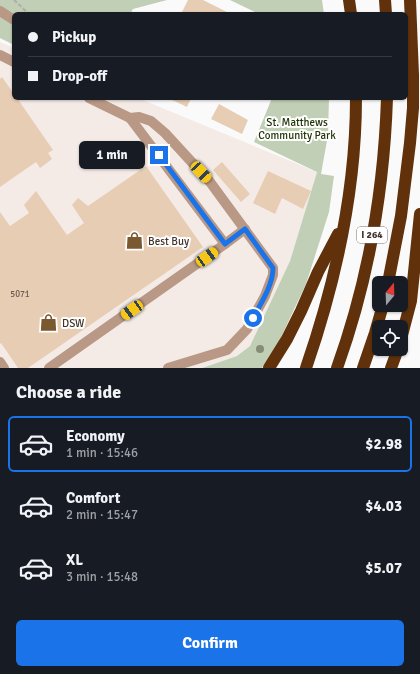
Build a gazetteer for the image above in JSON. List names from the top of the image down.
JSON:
{
  "streets": {
    "highway": ["I 264"]
  },
  "parks": ["St. Matthews Community Park"],
  "places": {
    "shop": ["Best Buy", "DSW"]
  },
  "house_numbers": ["5071"],
  "north": "top",
  "page": {
    "banner": ["Pickup", "Drop-off"],
    "bubble": "1 min",
    "heading": "Choose a ride",
    "list": [
      {
        "name": "Economy",
        "note": "1 min · 15:46",
        "value": "$2.98"
      },
      {
        "name": "Comfort",
        "note": "2 min · 15:47",
        "value": "$4.03"
      },
      {
        "name": "XL",
        "note": "3 min · 15:48",
        "value": "$5.07"
      }
    ],
    "buttons": "Confirm"
  }
}
